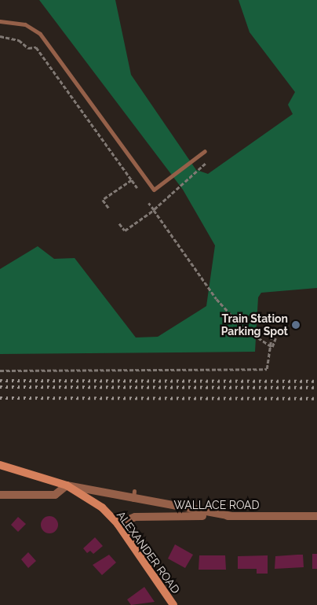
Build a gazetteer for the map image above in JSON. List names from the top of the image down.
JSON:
{
  "streets": {
    "street": ["WALLACE ROAD", "ALEXANDER ROAD"]
  },
  "crossings": [
    ["WALLACE ROAD", "ALEXANDER ROAD"]
  ],
  "places": ["Train Station Parking Spot"]
}
